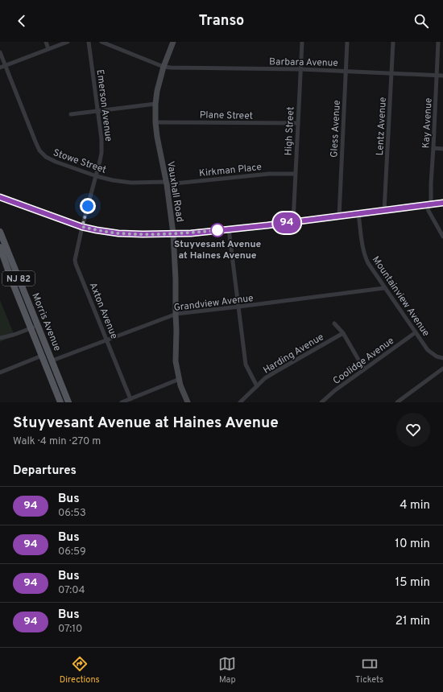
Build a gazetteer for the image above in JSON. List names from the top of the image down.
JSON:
{
  "streets": {
    "main road": ["Vauxhall Road", "NJ 82", "Morris Avenue"],
    "street": [
      "Barbara Avenue",
      "Emerson Avenue",
      "Plane Street",
      "Kay Avenue",
      "Lentz Avenue",
      "Gless Avenue",
      "High Street",
      "Stowe Street",
      "Kirkman Place",
      "Mountainview Avenue",
      "Grandview Avenue",
      "Axton Avenue",
      "Harding Avenue",
      "Coolidge Avenue"
    ]
  },
  "crossings": [
    ["Barbara Avenue", "Kay Avenue"],
    ["Barbara Avenue", "Lentz Avenue"],
    ["Barbara Avenue", "Gless Avenue"],
    ["Barbara Avenue", "High Street"],
    ["Barbara Avenue", "Vauxhall Road"],
    ["Emerson Avenue", "Stowe Street"],
    ["Emerson Avenue", "Axton Avenue"],
    ["Plane Street", "High Street"],
    ["Plane Street", "Vauxhall Road"],
    ["High Street", "Kirkman Place"],
    ["Stowe Street", "Kirkman Place"],
    ["Stowe Street", "Vauxhall Road"],
    ["Kirkman Place", "Vauxhall Road"],
    ["Vauxhall Road", "Grandview Avenue"],
    ["Mountainview Avenue", "Grandview Avenue"],
    ["Mountainview Avenue", "Coolidge Avenue"],
    ["Grandview Avenue", "Axton Avenue"],
    ["Grandview Avenue", "Morris Avenue"]
  ],
  "places": ["Stuyvesant Avenue at Haines Avenue"],
  "lines": ["bus line 94"],
  "page": {
    "header": "Transo",
    "on_map": "94",
    "heading": [
      ["Stuyvesant Avenue at Haines Avenue", "Walk · 4 min · 270 m"],
      "Departures"
    ],
    "list": [
      {
        "mark": "94",
        "name": "Bus",
        "note": "06:53",
        "value": "4 min"
      },
      {
        "mark": "94",
        "name": "Bus",
        "note": "06:59",
        "value": "10 min"
      },
      {
        "mark": "94",
        "name": "Bus",
        "note": "07:04",
        "value": "15 min"
      },
      {
        "mark": "94",
        "name": "Bus",
        "note": "07:10",
        "value": "21 min"
      }
    ],
    "tabs": ["Directions", "Map", "Tickets"]
  }
}
